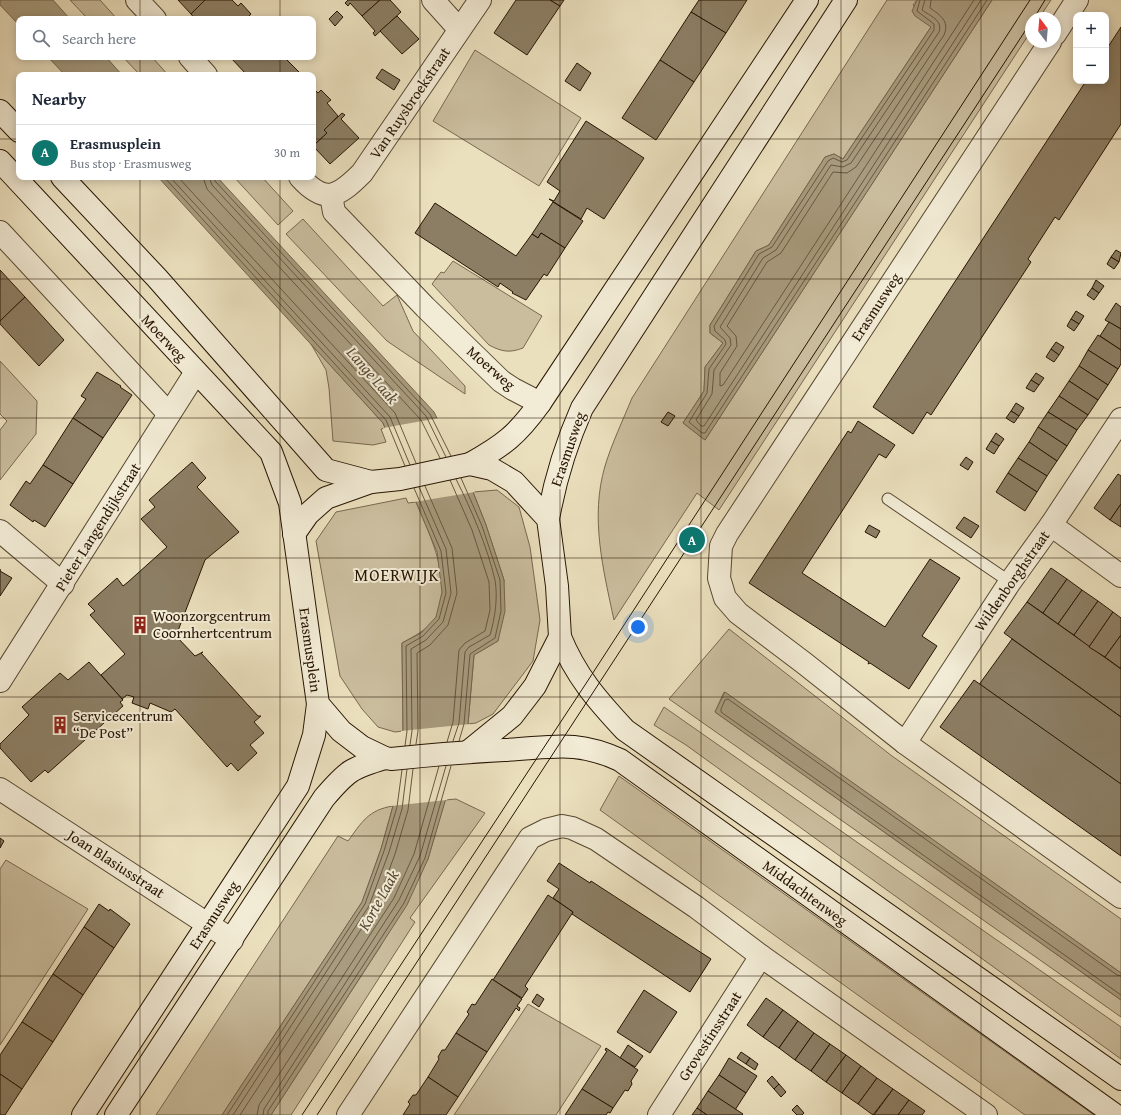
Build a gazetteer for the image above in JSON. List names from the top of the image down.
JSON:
{
  "streets": {
    "main road": [
      "Van Ruysbroekstraat",
      "Erasmusweg",
      "Moerweg",
      "Pieter Langendijkstraat",
      "Wildenborghstraat",
      "Erasmusplein",
      "Joan Blasiusstraat",
      "Middachtenweg",
      "Grovestinsstraat"
    ]
  },
  "crossings": [
    ["Van Ruysbroekstraat", "Moerweg"],
    ["Erasmusweg", "Wildenborghstraat"],
    ["Erasmusweg", "Erasmusplein"],
    ["Erasmusweg", "Joan Blasiusstraat"],
    ["Moerweg", "Pieter Langendijkstraat"],
    ["Moerweg", "Erasmusplein"]
  ],
  "districts": ["MOERWIJK"],
  "water": ["Lange Laak", "Korte Laak"],
  "places": {
    "building": ["Woonzorgcentrum Coornhertcentrum", "Servicecentrum “De Post”"]
  },
  "north": "top",
  "page": {
    "map_buttons": ["+", "−"],
    "search": "Search here",
    "heading": "Nearby",
    "list": [
      {
        "mark": "A",
        "name": "Erasmusplein",
        "note": "Bus stop · Erasmusweg",
        "value": "30 m"
      }
    ],
    "pins": "A"
  }
}
